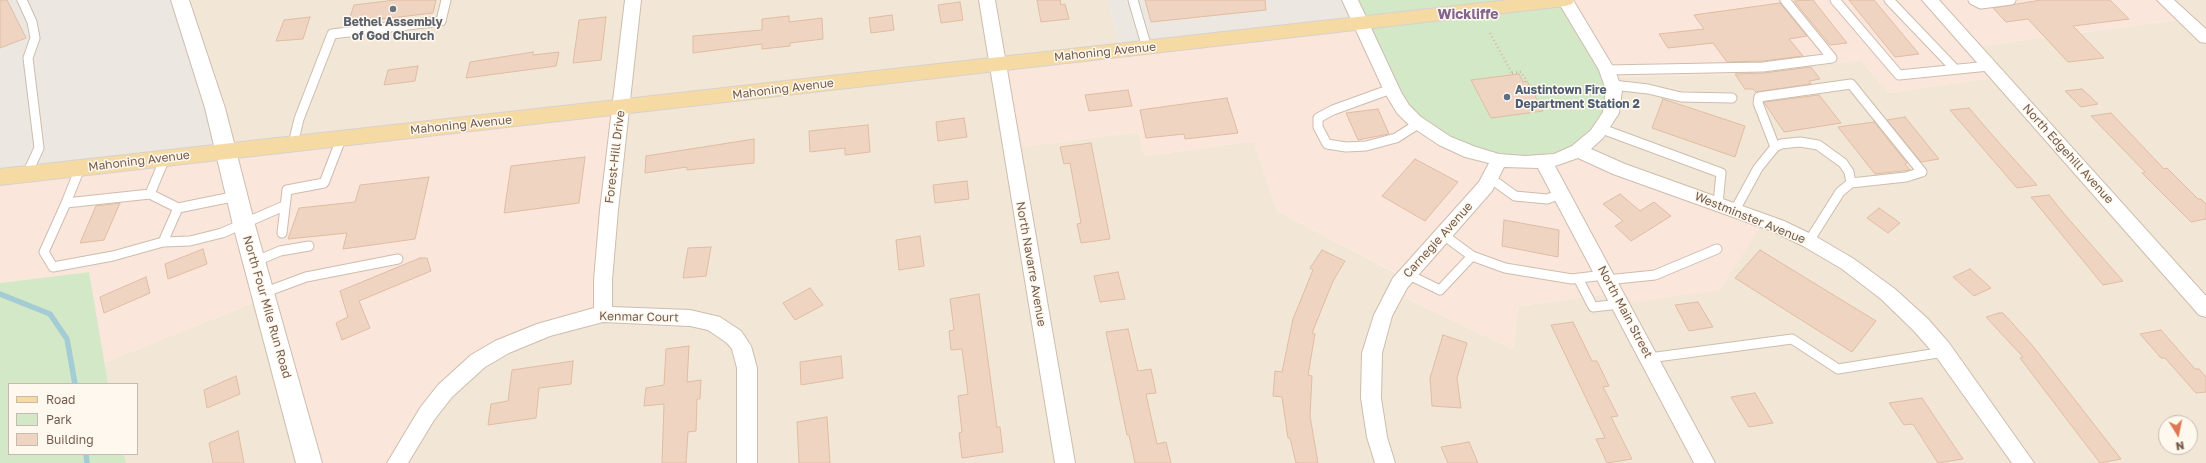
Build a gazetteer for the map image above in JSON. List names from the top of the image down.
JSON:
{
  "streets": {
    "main road": ["Mahoning Avenue"],
    "street": [
      "North Edgehill Avenue",
      "Forest-Hill Drive",
      "Westminster Avenue",
      "Carnegie Avenue",
      "North Navarre Avenue",
      "North Four Mile Run Road",
      "North Main Street",
      "Kenmar Court"
    ]
  },
  "crossings": [
    ["Mahoning Avenue", "Forest-Hill Drive"],
    ["Mahoning Avenue", "North Navarre Avenue"],
    ["Mahoning Avenue", "North Four Mile Run Road"],
    ["Forest-Hill Drive", "Kenmar Court"]
  ],
  "districts": ["Wickliffe"],
  "places": ["Bethel Assembly of God Church", "Austintown Fire Department Station 2"],
  "legend": ["Road", "Park", "Building"],
  "north": "bottom"
}
